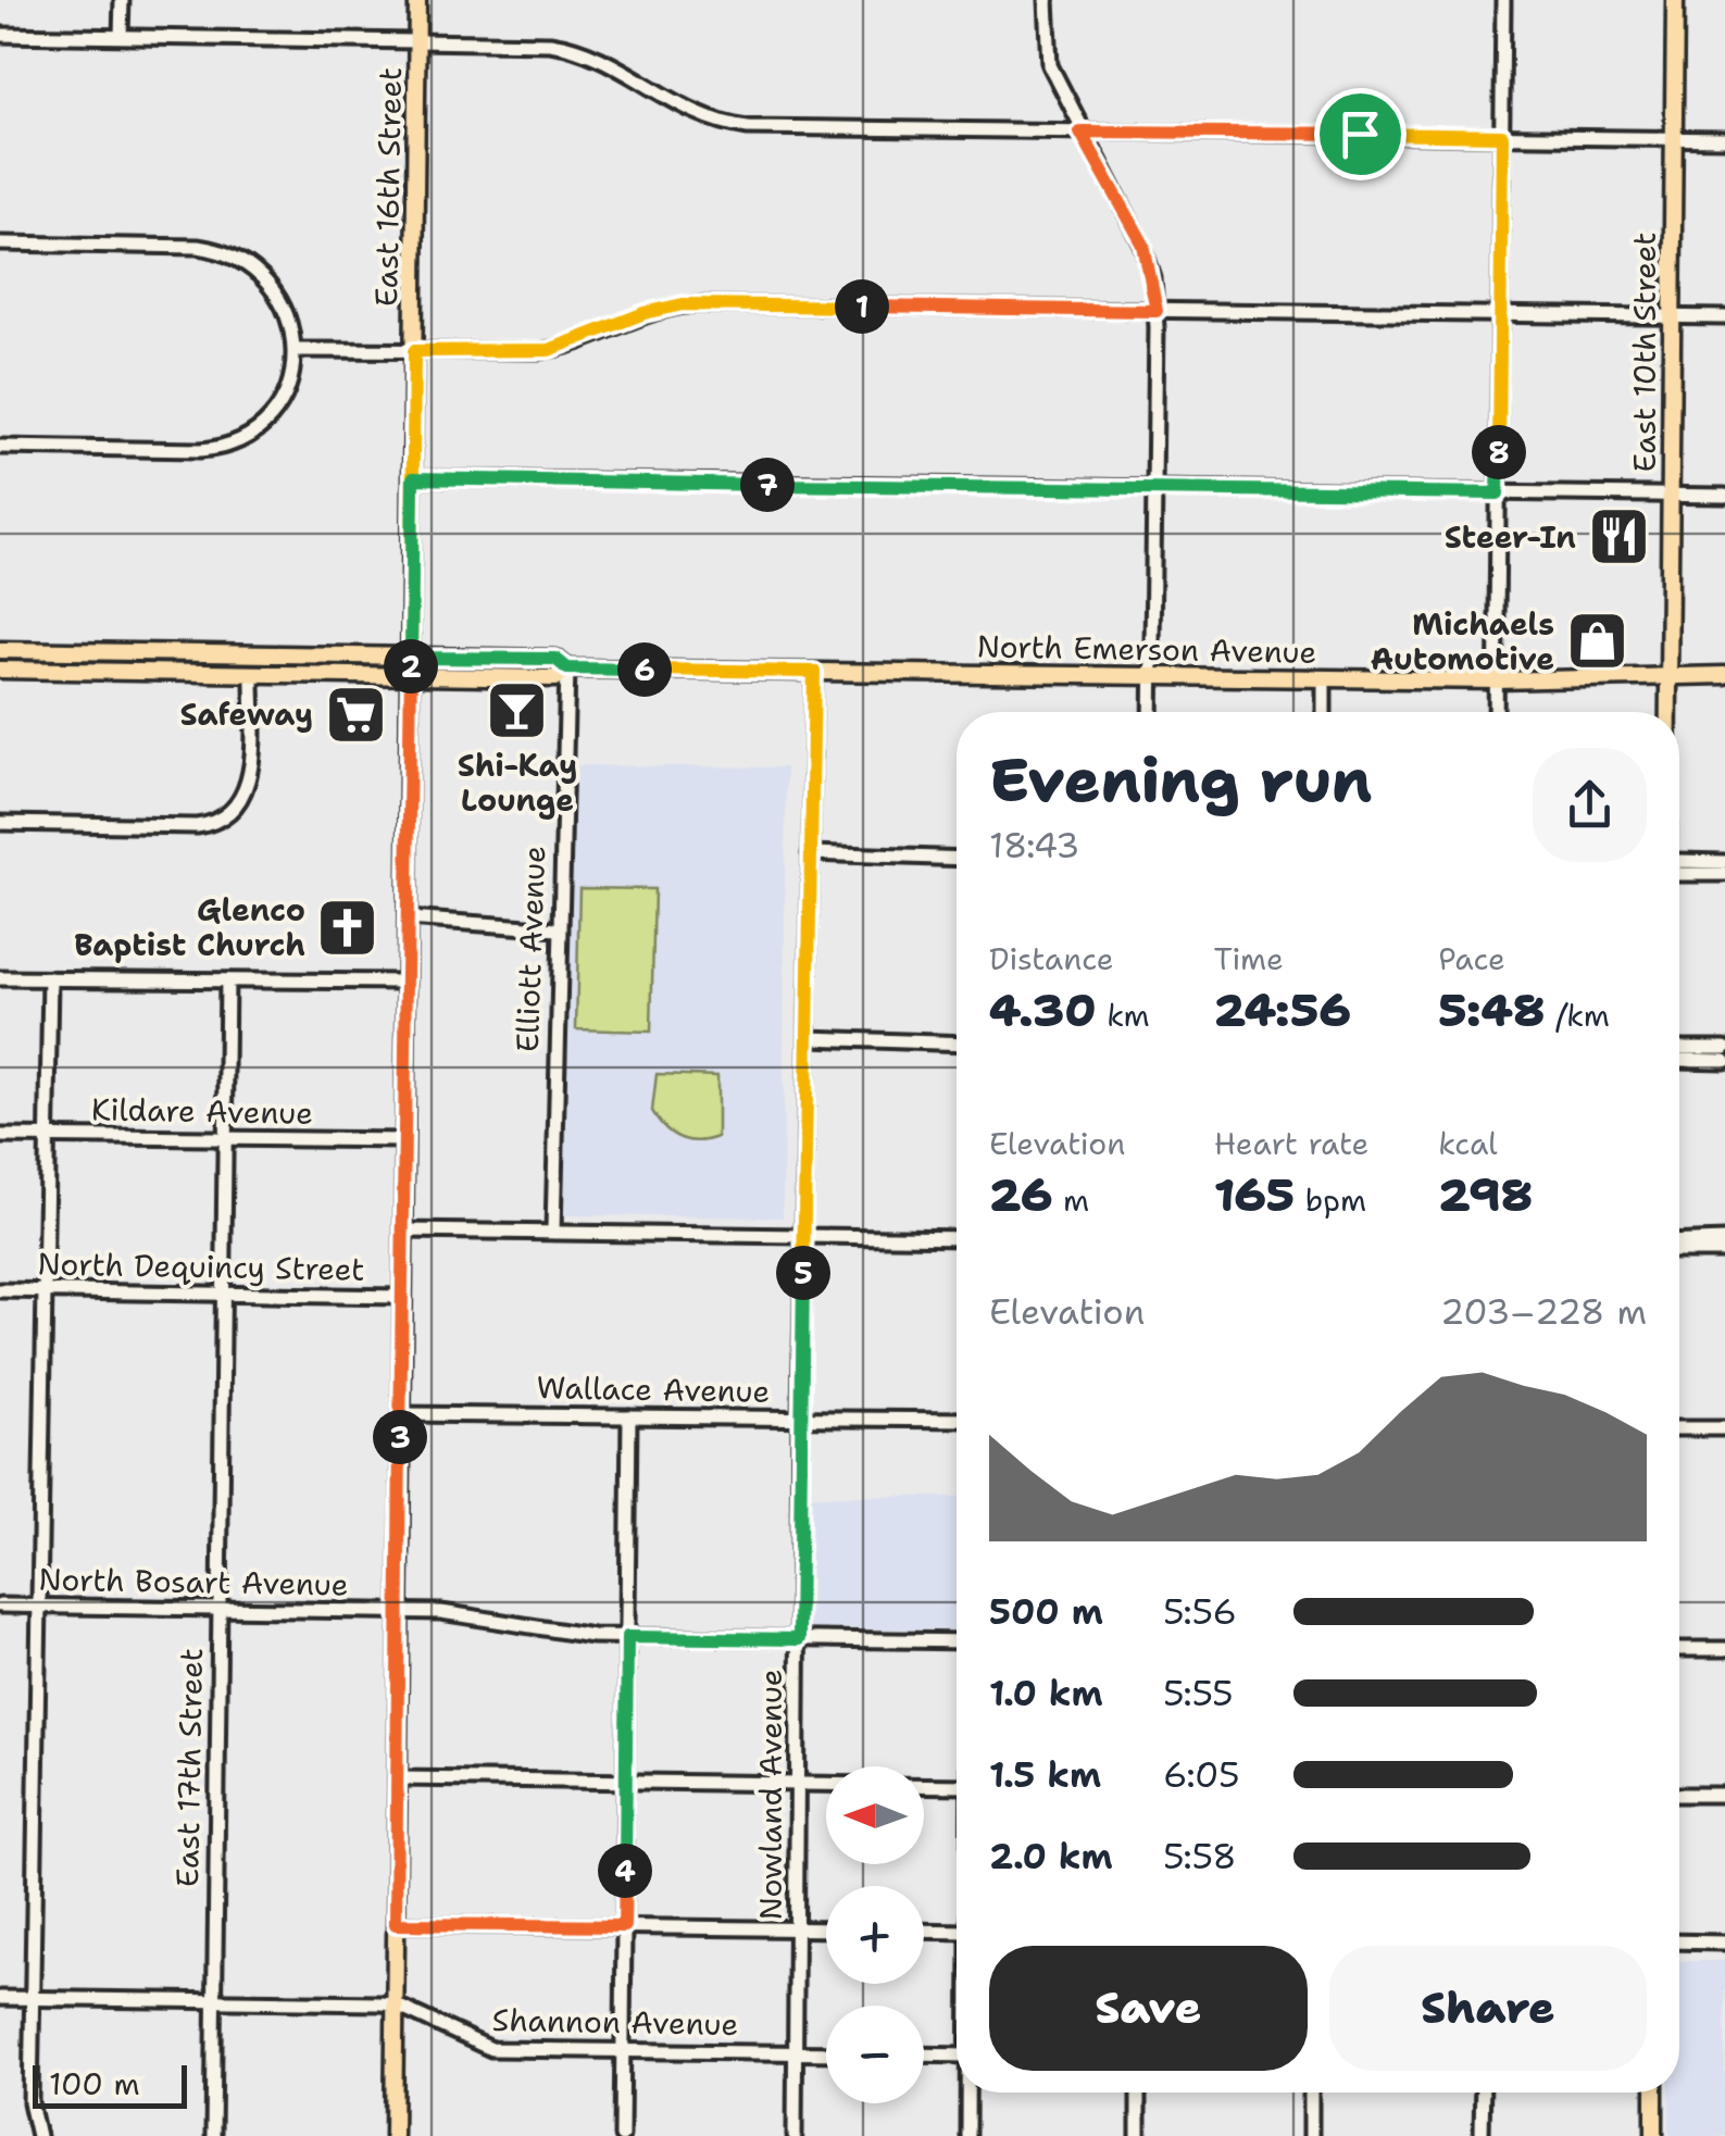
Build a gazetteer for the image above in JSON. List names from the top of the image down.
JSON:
{
  "streets": {
    "main road": ["East 16th Street", "East 10th Street", "North Emerson Avenue"],
    "street": [
      "Elliott Avenue",
      "Kildare Avenue",
      "North Dequincy Street",
      "Wallace Avenue",
      "North Bosart Avenue",
      "East 17th Street",
      "Nowland Avenue",
      "Shannon Avenue"
    ]
  },
  "crossings": [
    ["East 16th Street", "North Emerson Avenue"],
    ["East 16th Street", "Kildare Avenue"],
    ["East 16th Street", "North Dequincy Street"],
    ["East 16th Street", "Wallace Avenue"],
    ["East 16th Street", "North Bosart Avenue"],
    ["East 16th Street", "Shannon Avenue"],
    ["East 10th Street", "North Emerson Avenue"],
    ["North Emerson Avenue", "Elliott Avenue"],
    ["North Emerson Avenue", "Nowland Avenue"],
    ["Elliott Avenue", "North Dequincy Street"],
    ["Kildare Avenue", "East 17th Street"],
    ["North Dequincy Street", "East 17th Street"],
    ["North Dequincy Street", "Nowland Avenue"],
    ["Wallace Avenue", "Nowland Avenue"],
    ["North Bosart Avenue", "East 17th Street"],
    ["North Bosart Avenue", "Nowland Avenue"],
    ["Nowland Avenue", "Shannon Avenue"]
  ],
  "places": {
    "restaurant": ["Steer-In"],
    "shop": ["Michaels Automotive"],
    "bar": ["Shi-Kay Lounge"],
    "supermarket": ["Safeway"],
    "church": ["Glenco Baptist Church"]
  },
  "scale_bar": "100 m",
  "north": "left",
  "page": {
    "pins": [
      "1",
      "8",
      "7",
      "2",
      "6",
      "5",
      "3",
      "4"
    ],
    "heading": ["Evening run", "18:43"],
    "stats": [
      ["Distance", "4.30 km"],
      ["Time", "24:56"],
      ["Pace", "5:48 /km"],
      ["Elevation", "26 m"],
      ["Heart rate", "165 bpm"],
      ["kcal", "298"]
    ],
    "chart": ["Elevation", "203–228 m"],
    "list": [
      {
        "name": "500 m",
        "note": "5:56"
      },
      {
        "name": "1.0 km",
        "note": "5:55"
      },
      {
        "name": "1.5 km",
        "note": "6:05"
      },
      {
        "name": "2.0 km",
        "note": "5:58"
      }
    ],
    "map_buttons": ["+", "−"],
    "buttons": ["Save", "Share"],
    "scale": "100 m"
  }
}
